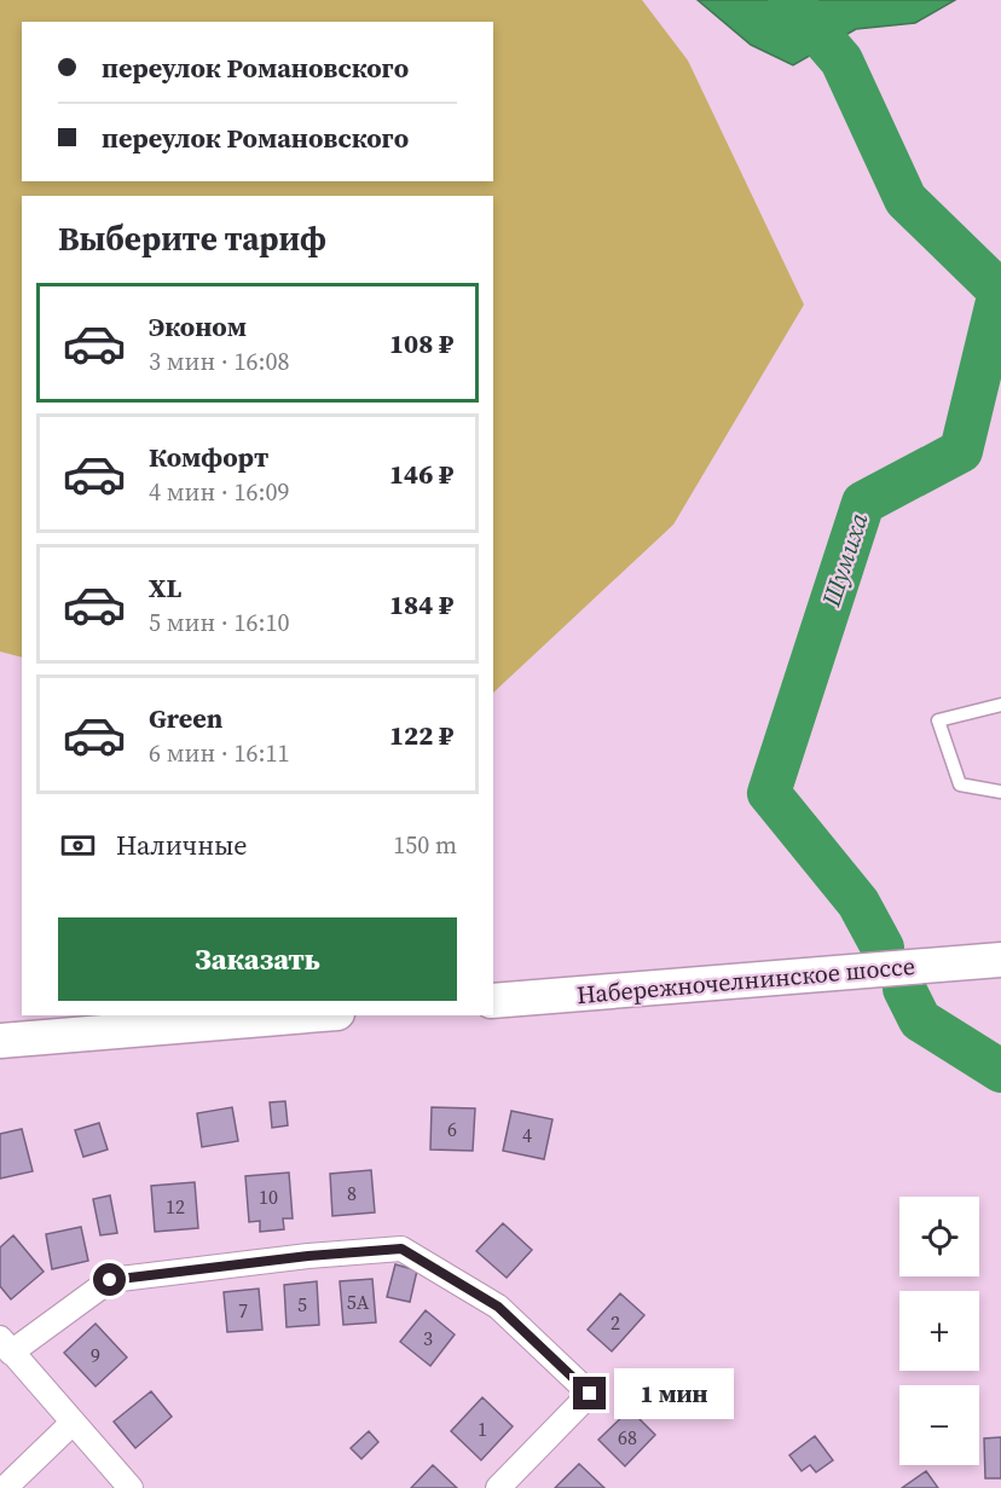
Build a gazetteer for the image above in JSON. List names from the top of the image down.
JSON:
{
  "streets": {
    "main road": ["Набережночелнинское шоссе"]
  },
  "water": ["Шумиха"],
  "house_numbers": [
    "6",
    "4",
    "8",
    "10",
    "12",
    "5А",
    "5",
    "7",
    "2",
    "3",
    "9",
    "1",
    "68"
  ],
  "page": {
    "banner": ["переулок Романовского", "переулок Романовского"],
    "heading": "Выберите тариф",
    "list": [
      {
        "name": "Эконом",
        "note": "3 мин · 16:08",
        "value": "108 ₽"
      },
      {
        "name": "Комфорт",
        "note": "4 мин · 16:09",
        "value": "146 ₽"
      },
      {
        "name": "XL",
        "note": "5 мин · 16:10",
        "value": "184 ₽"
      },
      {
        "name": "Green",
        "note": "6 мин · 16:11",
        "value": "122 ₽"
      }
    ],
    "pay": ["Наличные", "150 m"],
    "buttons": "Заказать",
    "map_buttons": ["+", "−"],
    "bubble": "1 мин"
  }
}
